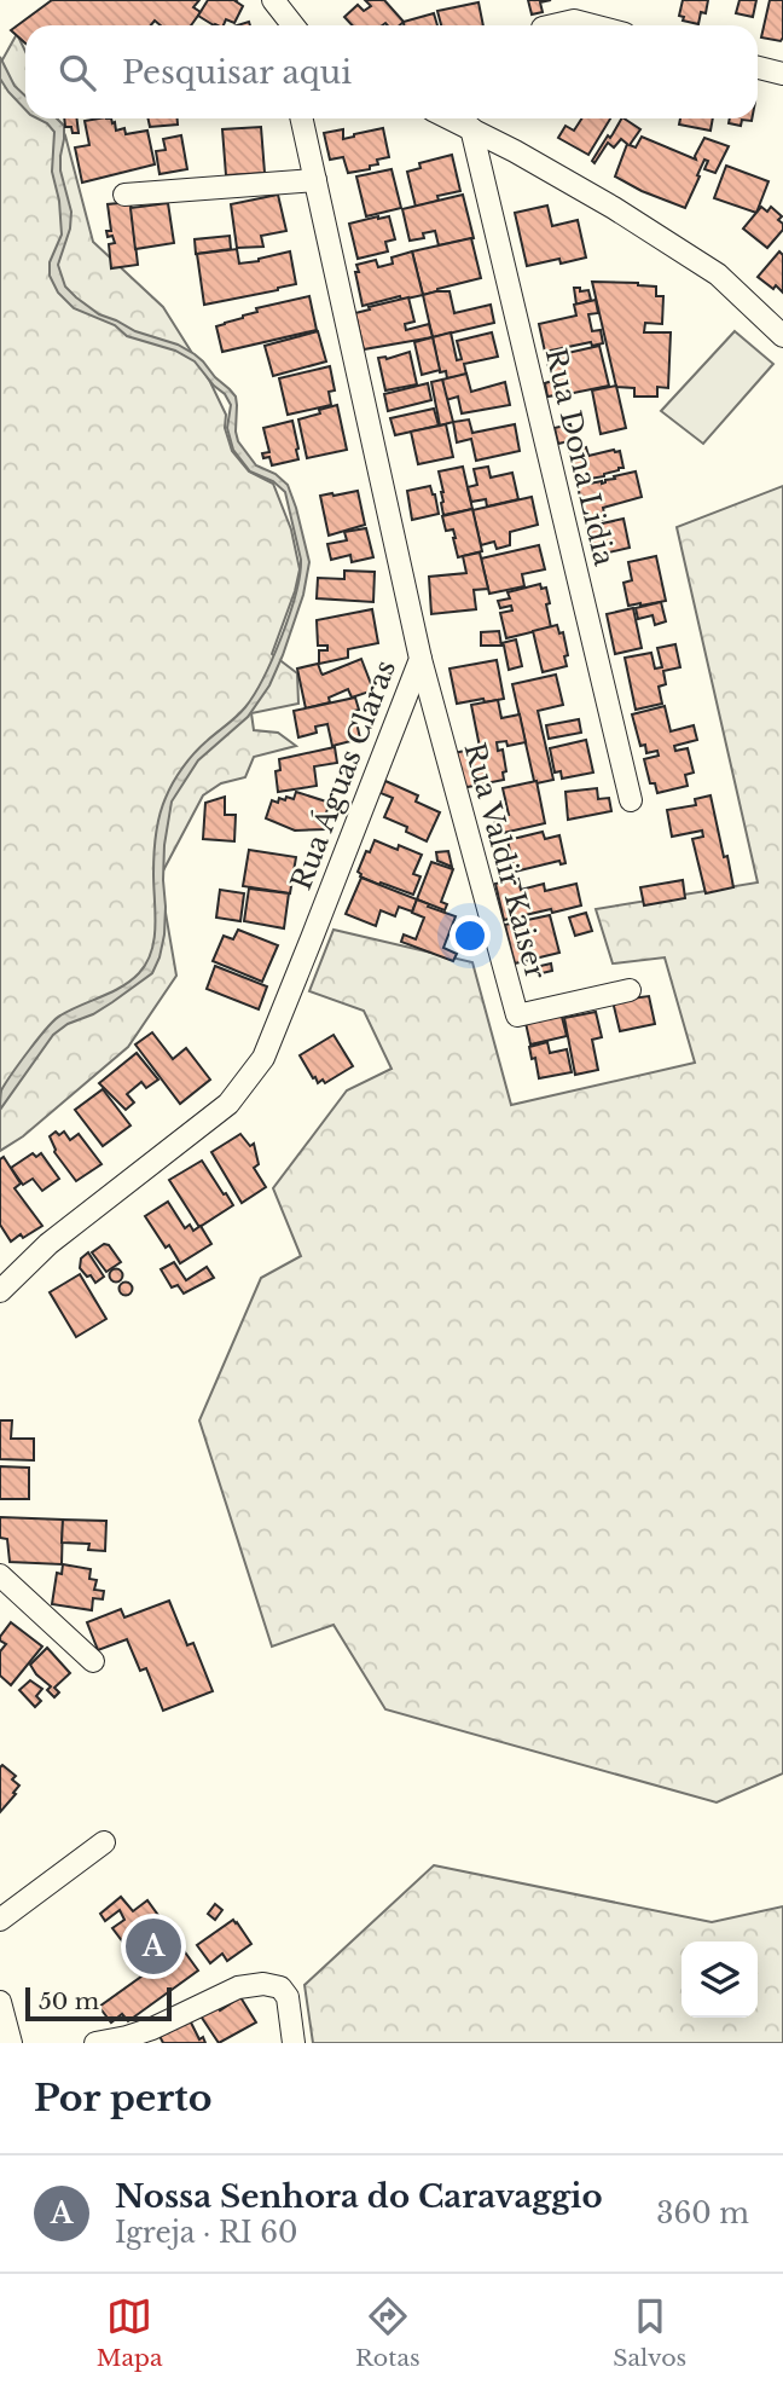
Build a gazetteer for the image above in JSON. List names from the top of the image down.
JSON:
{
  "streets": {
    "street": ["Rua Dona Lidia", "Rua Águas Claras", "Rua Valdir Kaiser"]
  },
  "crossings": [
    ["Rua Águas Claras", "Rua Valdir Kaiser"]
  ],
  "scale_bar": "50 m",
  "page": {
    "search": "Pesquisar aqui",
    "pins": "A",
    "scale": "50 m",
    "heading": "Por perto",
    "list": [
      {
        "mark": "A",
        "name": "Nossa Senhora do Caravaggio",
        "note": "Igreja · RI 60",
        "value": "360 m"
      }
    ],
    "nav": ["Mapa", "Rotas", "Salvos"]
  }
}
